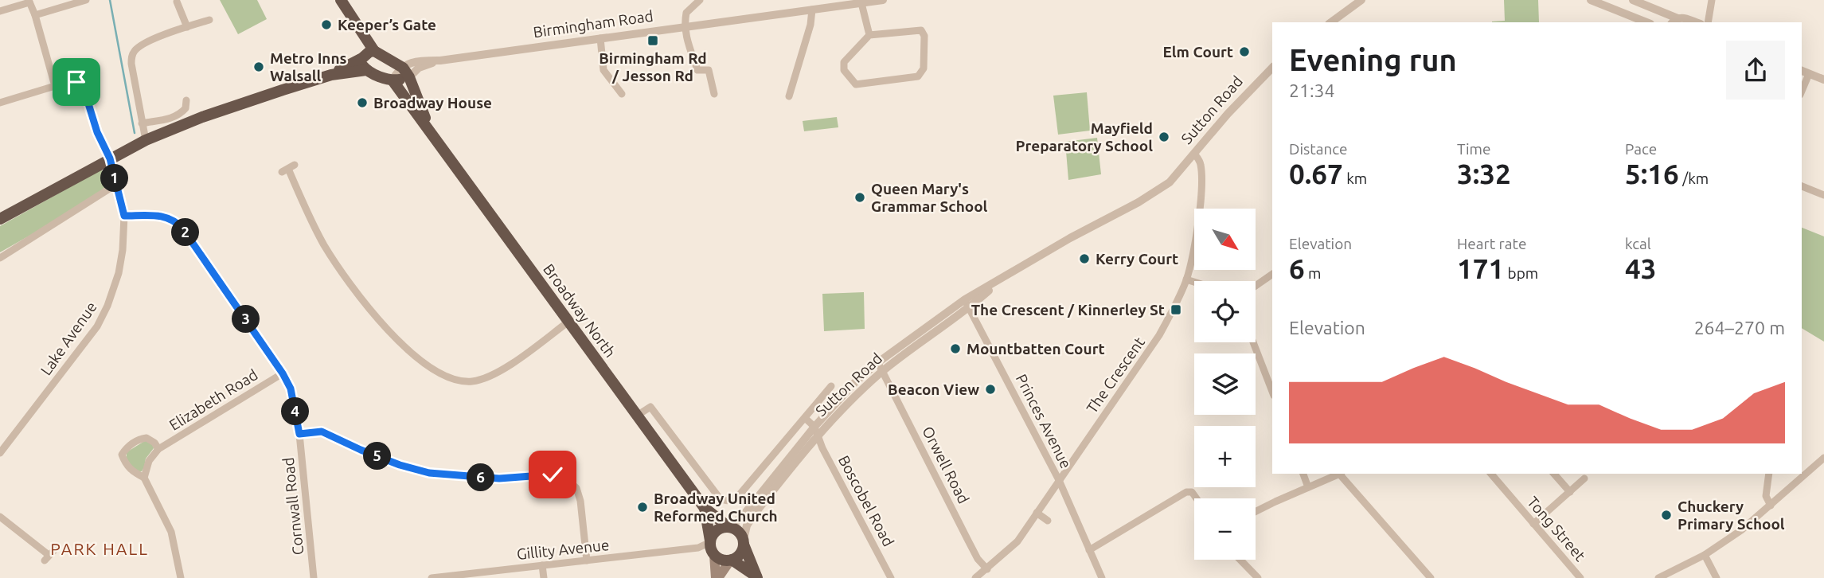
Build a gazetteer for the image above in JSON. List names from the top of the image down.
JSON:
{
  "streets": {
    "highway": ["Broadway North"],
    "street": [
      "Birmingham Road",
      "Sutton Road",
      "Lake Avenue",
      "The Crescent",
      "Elizabeth Road",
      "Princes Avenue",
      "Orwell Road",
      "Boscobel Road",
      "Cornwall Road",
      "Tong Street",
      "Gillity Avenue"
    ]
  },
  "crossings": [
    ["Birmingham Road", "Broadway North"],
    ["Sutton Road", "Broadway North"],
    ["Sutton Road", "The Crescent"],
    ["Sutton Road", "Princes Avenue"],
    ["Sutton Road", "Orwell Road"],
    ["Sutton Road", "Boscobel Road"],
    ["Sutton Road", "Gillity Avenue"],
    ["Broadway North", "Gillity Avenue"],
    ["Lake Avenue", "Cornwall Road"],
    ["The Crescent", "Princes Avenue"],
    ["The Crescent", "Orwell Road"],
    ["Elizabeth Road", "Cornwall Road"]
  ],
  "districts": ["PARK HALL"],
  "places": {
    "other": [
      "Keeper’s Gate",
      "Elm Court",
      "Metro Inns Walsall",
      "Broadway House",
      "Mayfield Preparatory School",
      "Queen Mary's Grammar School",
      "Kerry Court",
      "Mountbatten Court",
      "Beacon View",
      "Broadway United Reformed Church",
      "Chuckery Primary School"
    ],
    "transit": ["Birmingham Rd / Jesson Rd", "The Crescent / Kinnerley St"]
  },
  "north": "bottom right",
  "page": {
    "heading": ["Evening run", "21:34"],
    "stats": [
      ["Distance", "0.67 km"],
      ["Time", "3:32"],
      ["Pace", "5:16 /km"],
      ["Elevation", "6 m"],
      ["Heart rate", "171 bpm"],
      ["kcal", "43"]
    ],
    "pins": [
      "1",
      "2",
      "3",
      "4",
      "5",
      "6"
    ],
    "map_buttons": ["+", "−"],
    "chart": ["Elevation", "264–270 m"]
  }
}
